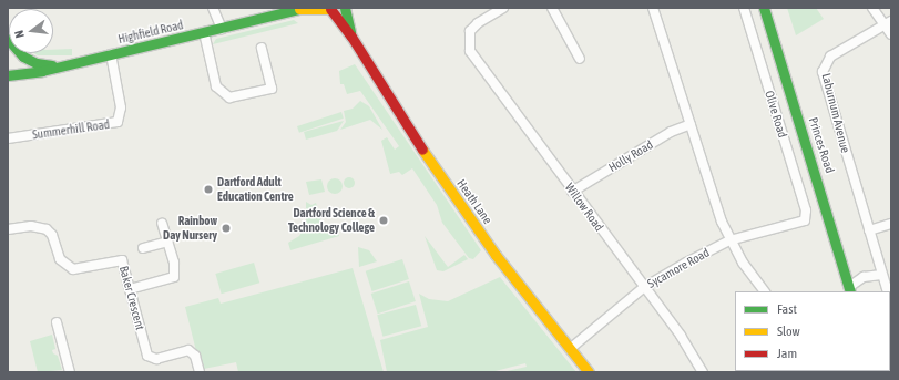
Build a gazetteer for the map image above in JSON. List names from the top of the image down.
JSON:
{
  "streets": {
    "street": [
      "Highfield Road",
      "Laburnum Avenue",
      "Olive Road",
      "Summerhill Road",
      "Princes Road",
      "Holly Road",
      "Heath Lane",
      "Willow Road",
      "Sycamore Road",
      "Baker Crescent"
    ]
  },
  "crossings": [
    ["Highfield Road", "Summerhill Road"],
    ["Highfield Road", "Heath Lane"],
    ["Olive Road", "Sycamore Road"],
    ["Holly Road", "Willow Road"],
    ["Heath Lane", "Sycamore Road"],
    ["Willow Road", "Sycamore Road"]
  ],
  "places": ["Dartford Adult Education Centre", "Dartford Science & Technology College", "Rainbow Day Nursery"],
  "legend": ["Fast", "Slow", "Jam"],
  "north": "left"
}
